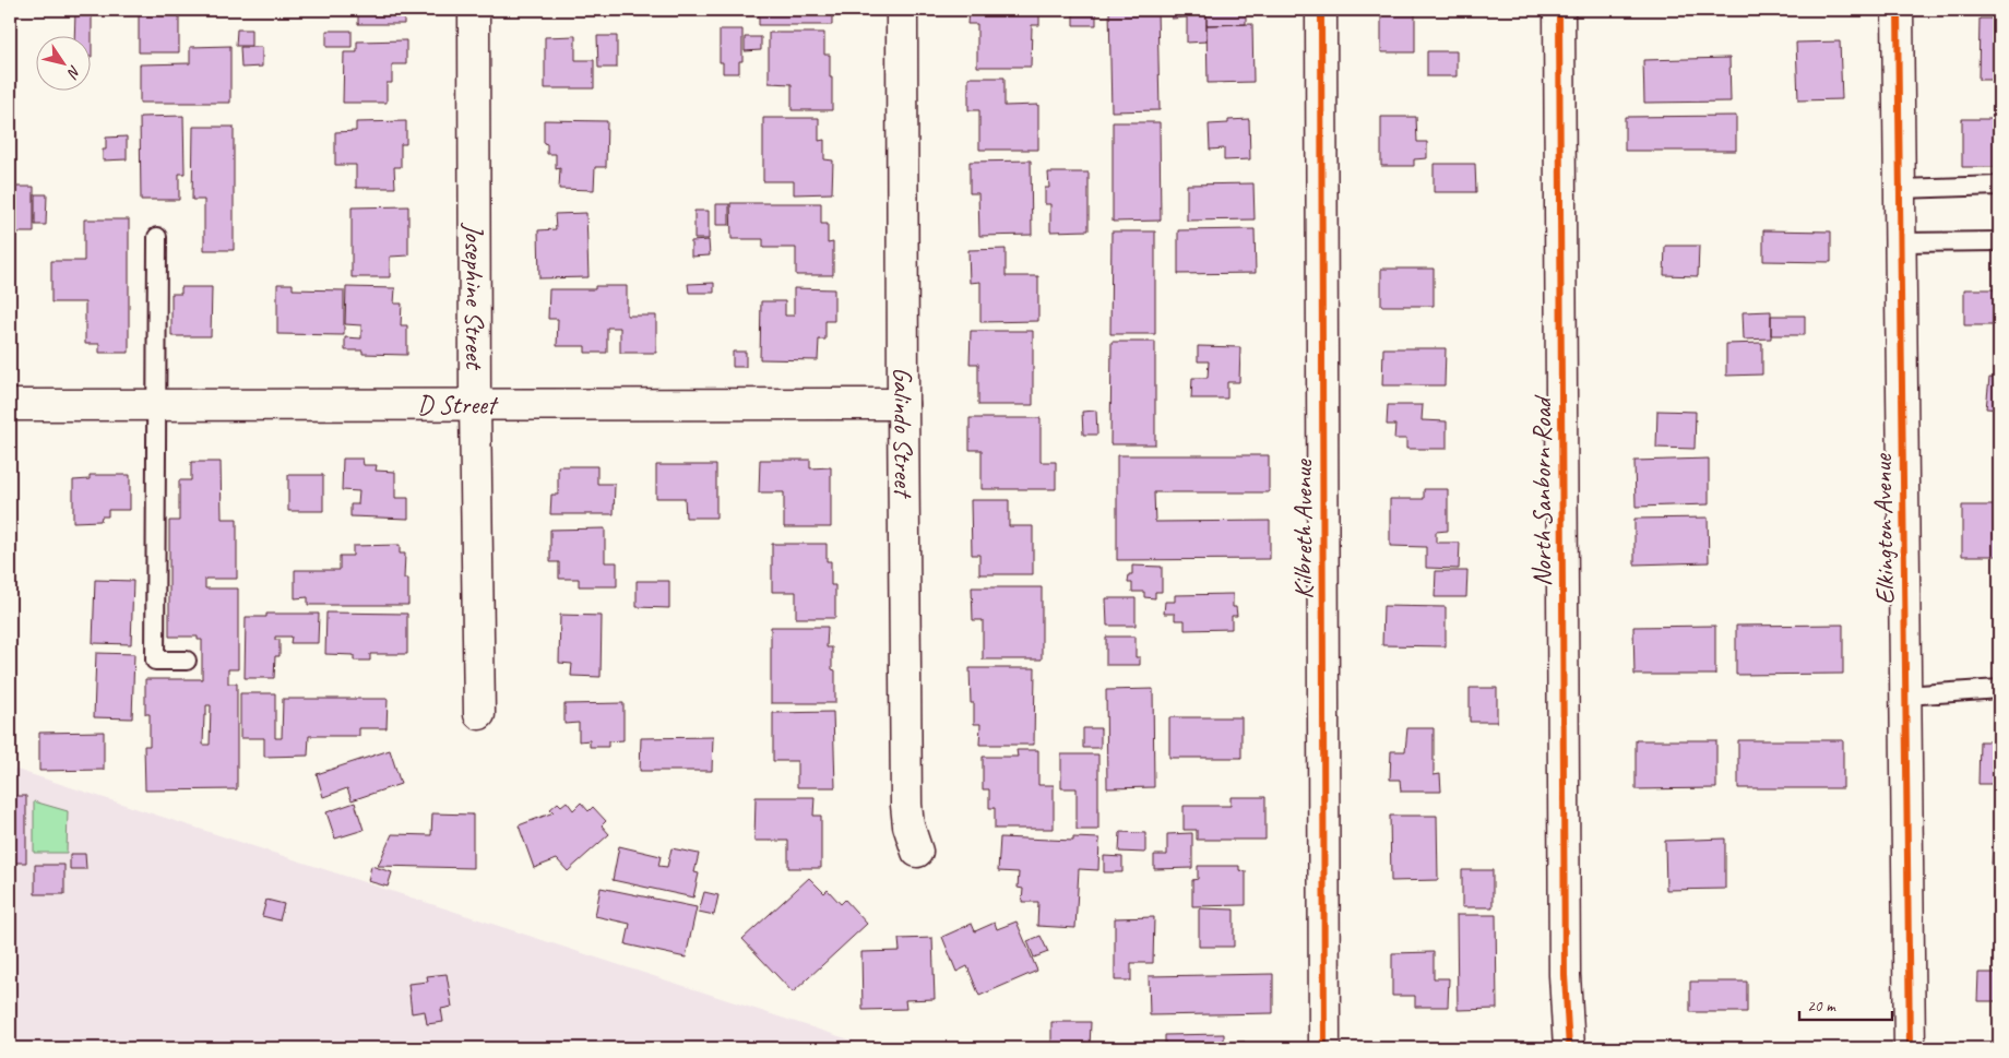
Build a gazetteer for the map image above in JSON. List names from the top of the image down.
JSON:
{
  "streets": {
    "street": [
      "Josephine Street",
      "D Street",
      "Galindo Street",
      "North Sanborn Road",
      "Kilbreth Avenue",
      "Elkington Avenue"
    ]
  },
  "crossings": [
    ["Josephine Street", "D Street"],
    ["D Street", "Galindo Street"]
  ],
  "scale_bar": "20 m",
  "north": "bottom right"
}
